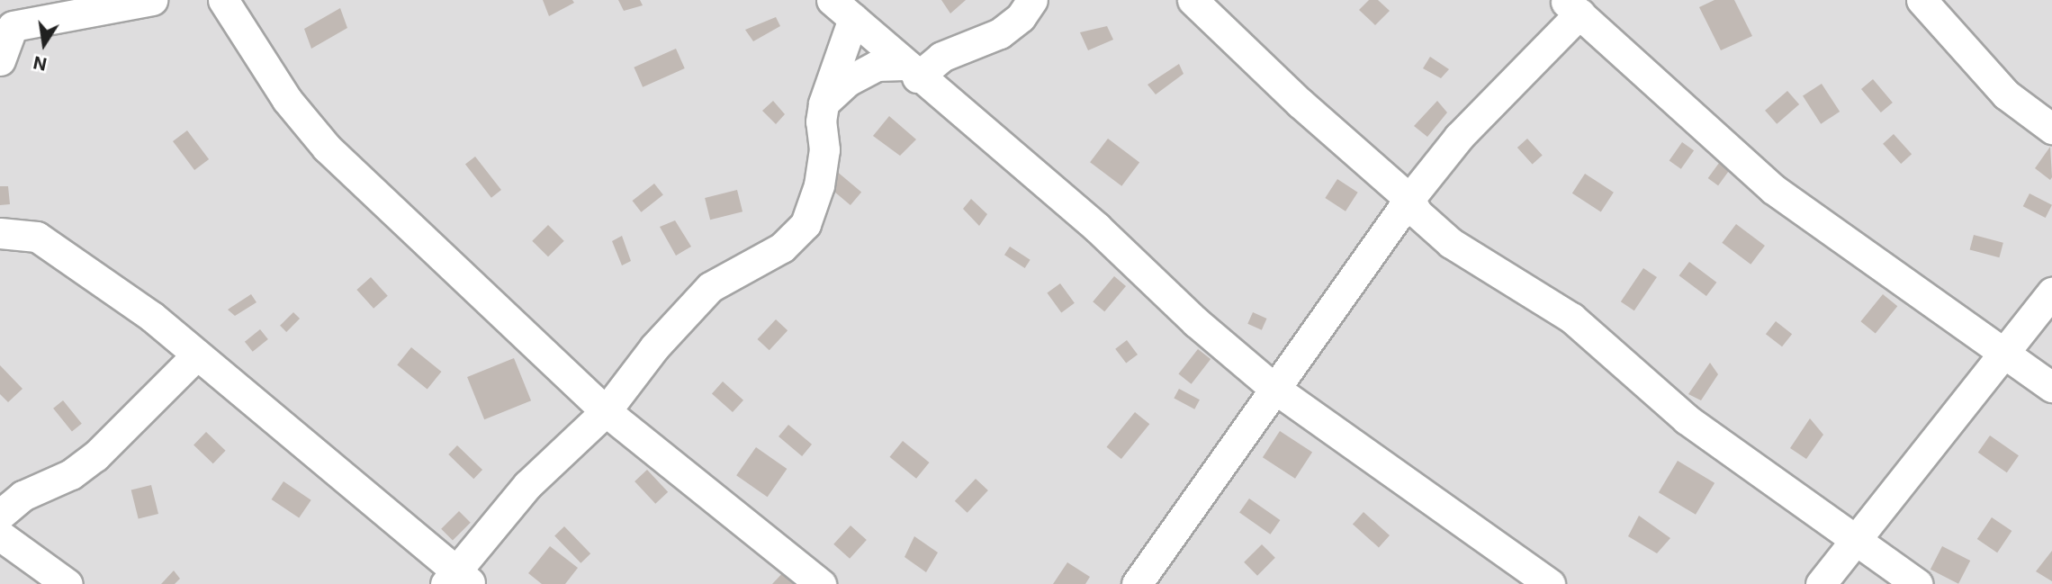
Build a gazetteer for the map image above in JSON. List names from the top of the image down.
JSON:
{
  "north": "bottom"
}
